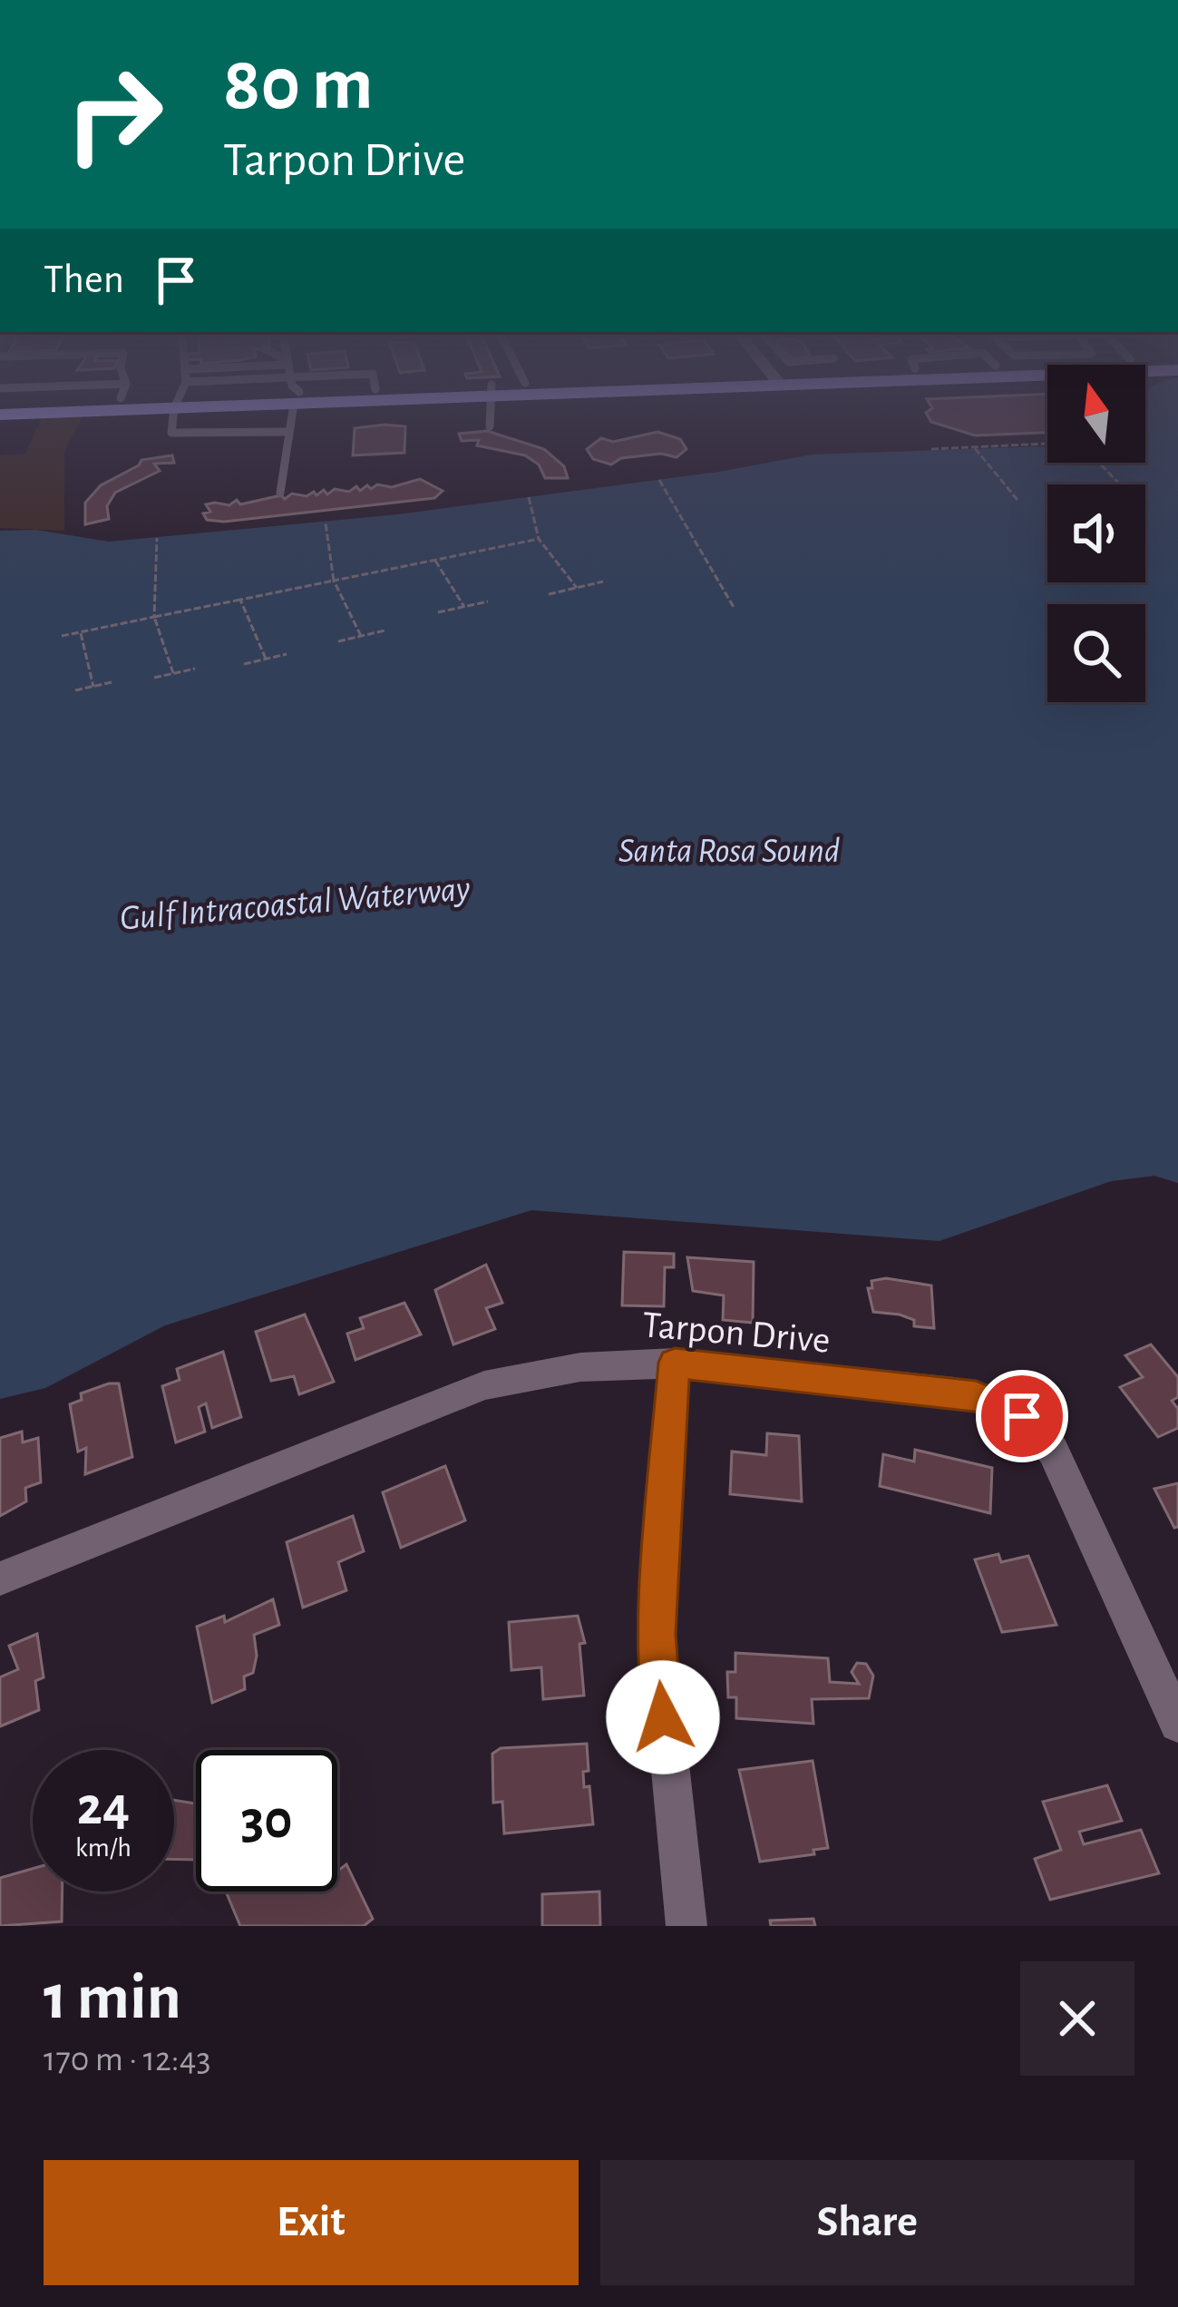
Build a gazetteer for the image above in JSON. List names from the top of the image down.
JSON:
{
  "streets": {
    "street": ["Tarpon Drive"]
  },
  "water": ["Santa Rosa Sound", "Gulf Intracoastal Waterway"],
  "north": "top",
  "page": {
    "turn": ["80 m", "Tarpon Drive"],
    "then": "Then",
    "speed": "24 km/h",
    "limit": "30",
    "heading": ["1 min", "170 m · 12:43"],
    "buttons": ["Exit", "Share"]
  }
}
